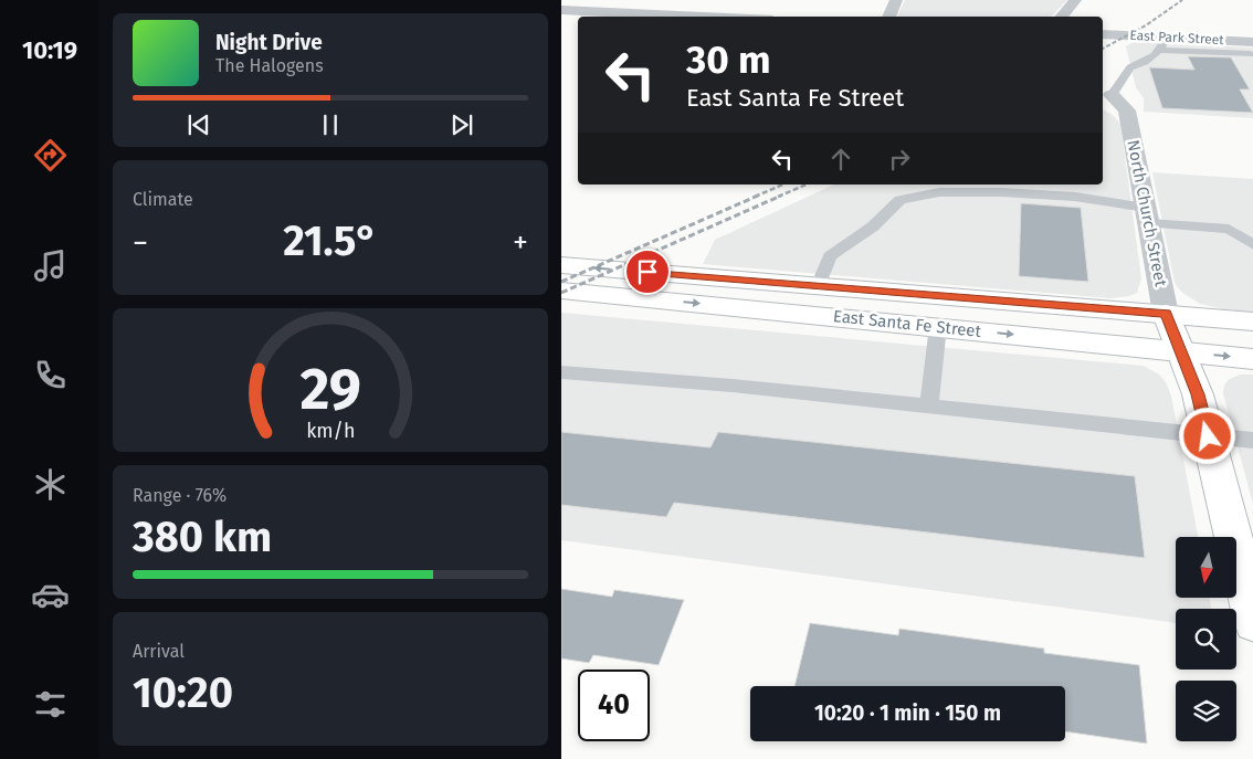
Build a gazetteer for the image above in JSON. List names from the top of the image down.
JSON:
{
  "streets": {
    "main road": ["North Church Street", "East Santa Fe Street"],
    "street": ["East Park Street"]
  },
  "crossings": [
    ["North Church Street", "East Santa Fe Street"]
  ],
  "north": "bottom",
  "page": {
    "tabs": "10:19",
    "turn": ["30 m", "East Santa Fe Street"],
    "song": ["Night Drive", "The Halogens"],
    "tile": [
      "Climate",
      ["Range · 76%", "380 km"],
      ["Arrival", "10:20"]
    ],
    "heat": ["−", "21.5°", "+"],
    "limit": "40",
    "trip": "10:20 · 1 min · 150 m",
    "gauge": ["29", "km/h"]
  }
}
